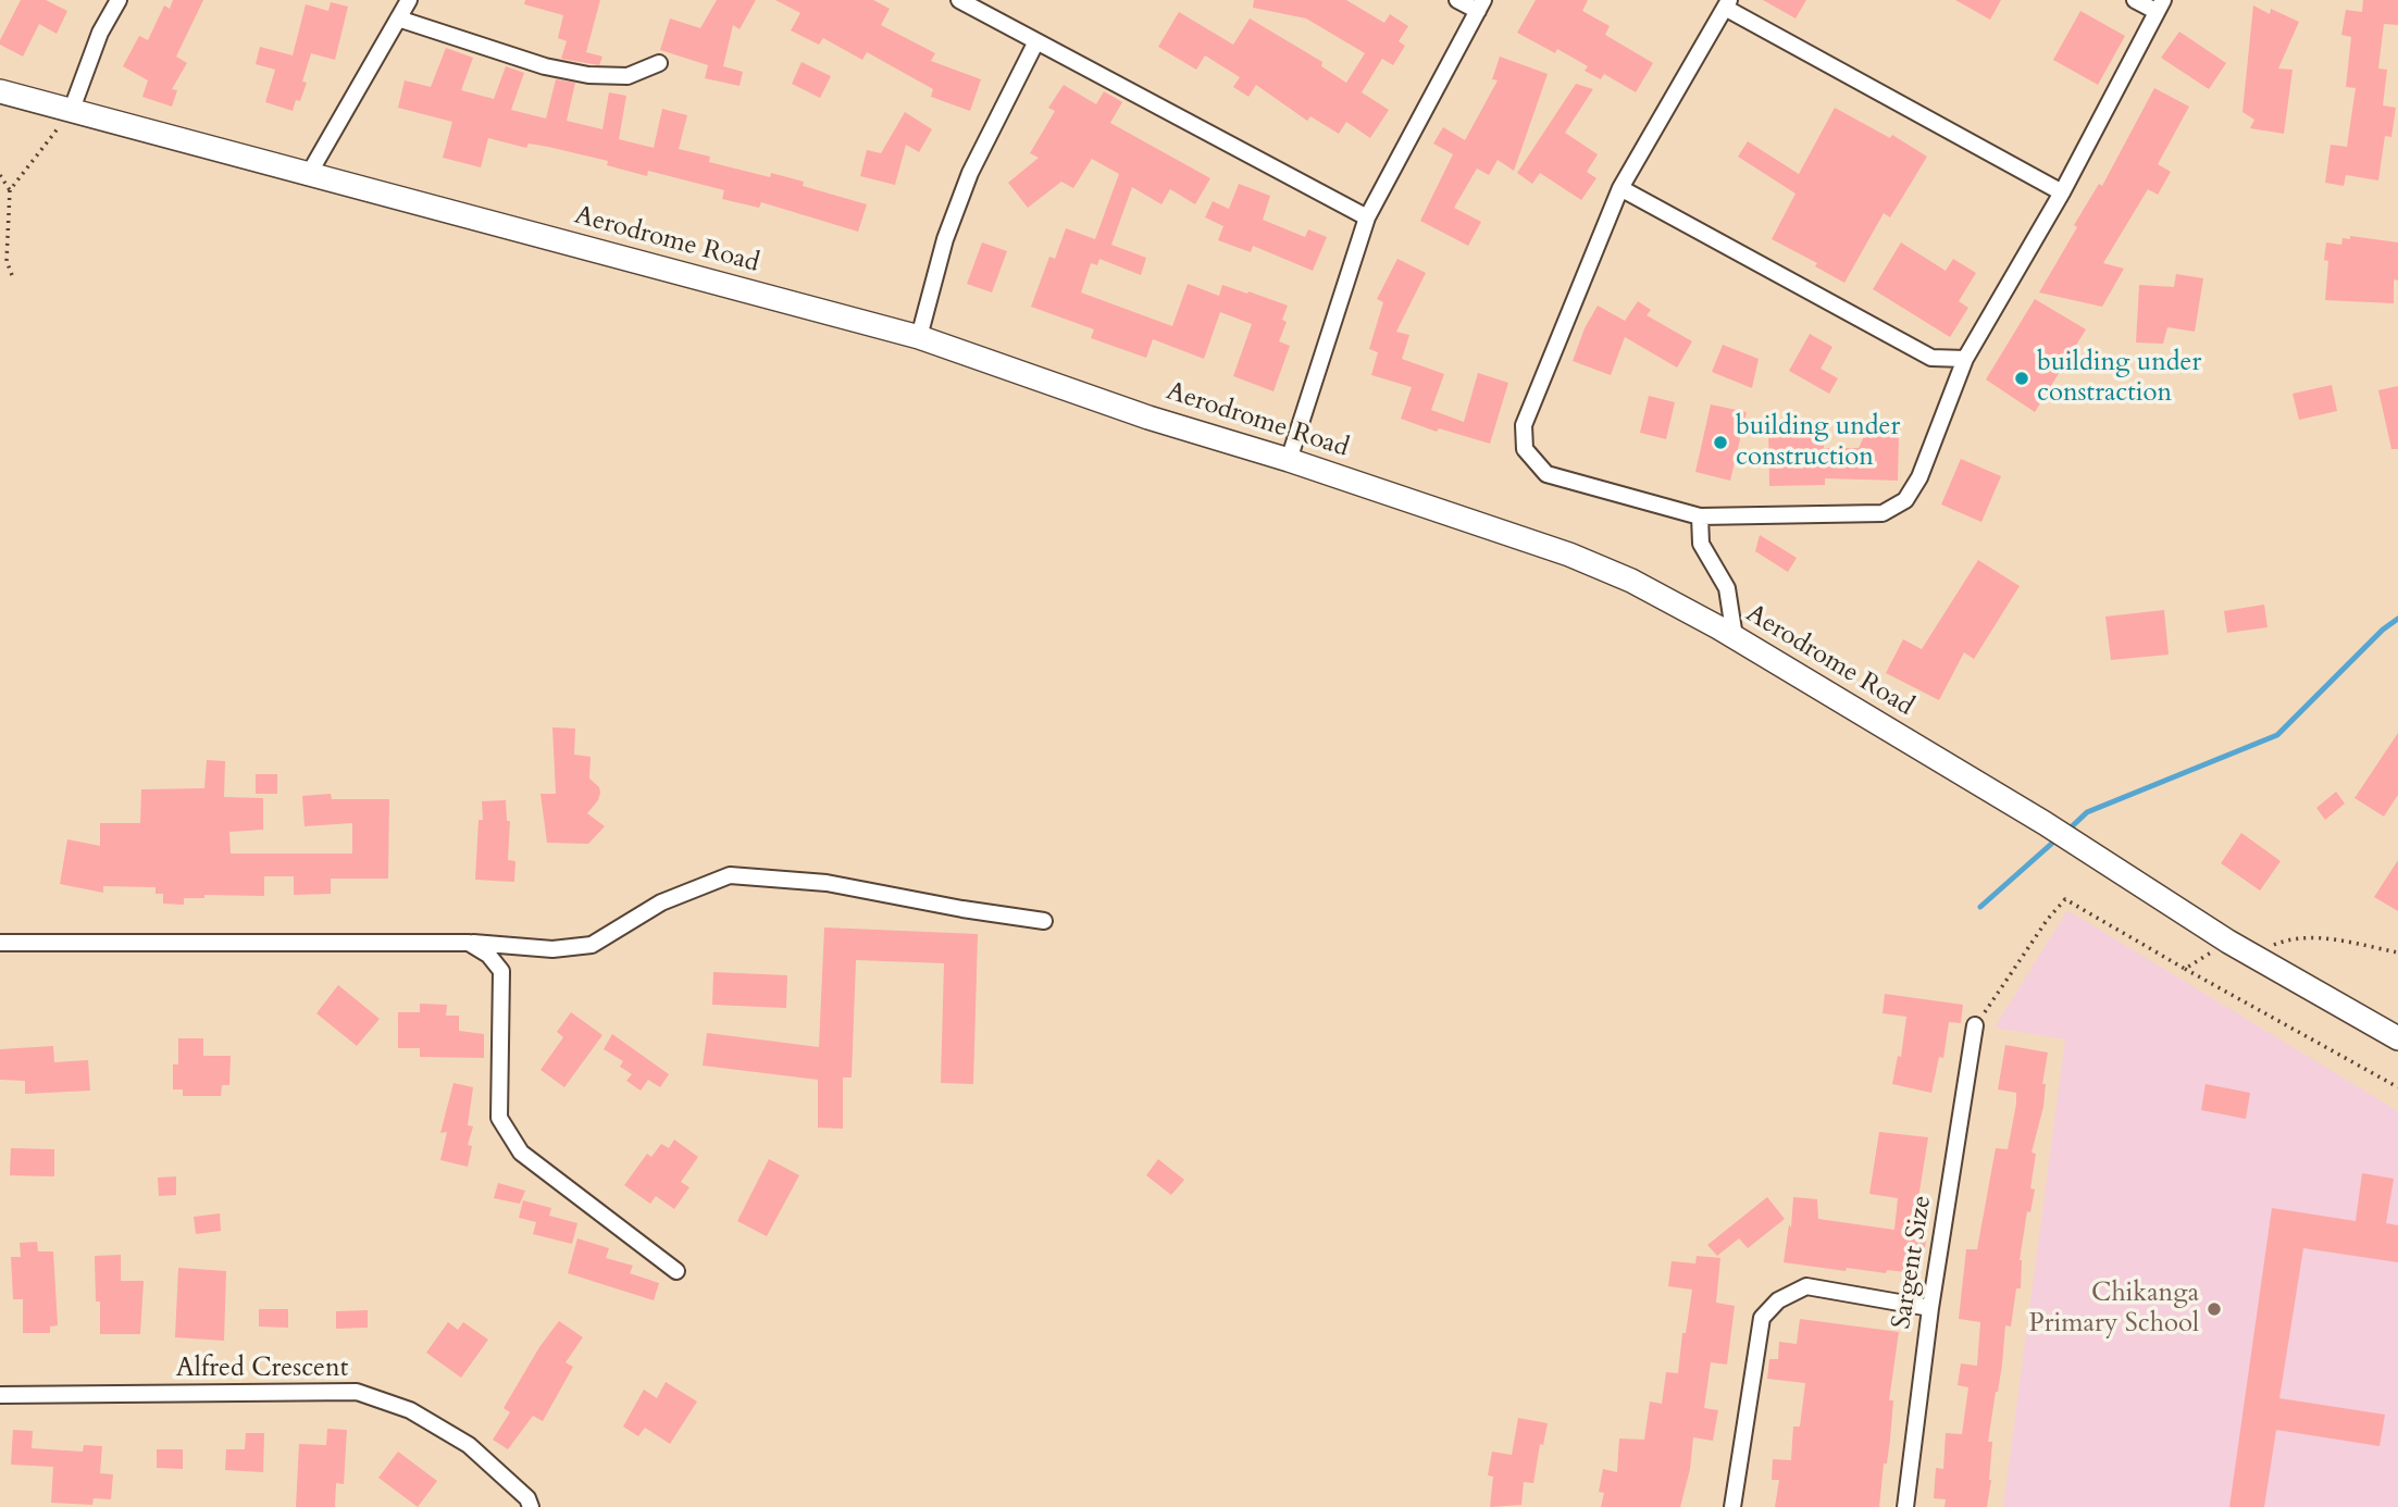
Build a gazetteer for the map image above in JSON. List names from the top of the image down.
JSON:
{
  "streets": {
    "street": ["Aerodrome Road", "Sargent Size", "Alfred Crescent"]
  },
  "places": ["building under constraction", "building under construction", "Chikanga Primary School"]
}
